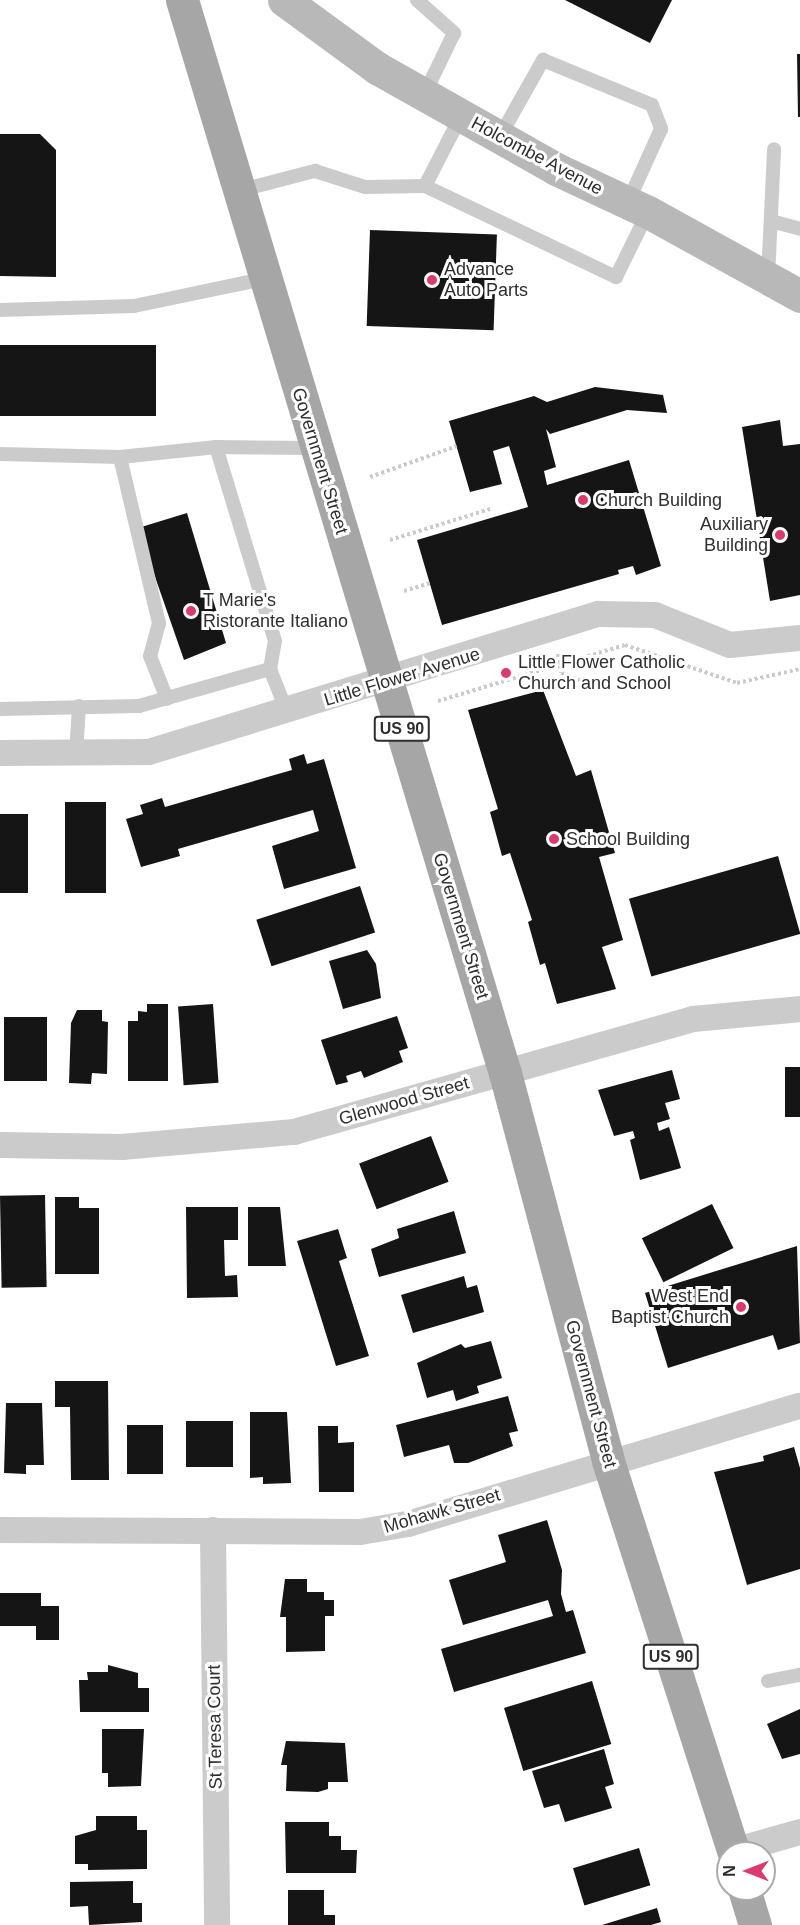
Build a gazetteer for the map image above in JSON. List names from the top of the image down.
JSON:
{
  "streets": {
    "main road": ["Government Street", "US 90"],
    "street": [
      "Holcombe Avenue",
      "Little Flower Avenue",
      "Glenwood Street",
      "Mohawk Street",
      "St Teresa Court"
    ]
  },
  "crossings": [
    ["Government Street", "Little Flower Avenue"],
    ["Government Street", "Glenwood Street"],
    ["Government Street", "Mohawk Street"],
    ["Mohawk Street", "St Teresa Court"]
  ],
  "places": [
    "Advance Auto Parts",
    "Church Building",
    "Auxiliary Building",
    "T Marie's Ristorante Italiano",
    "Little Flower Catholic Church and School",
    "School Building",
    "West End Baptist Church"
  ],
  "north": "left"
}
